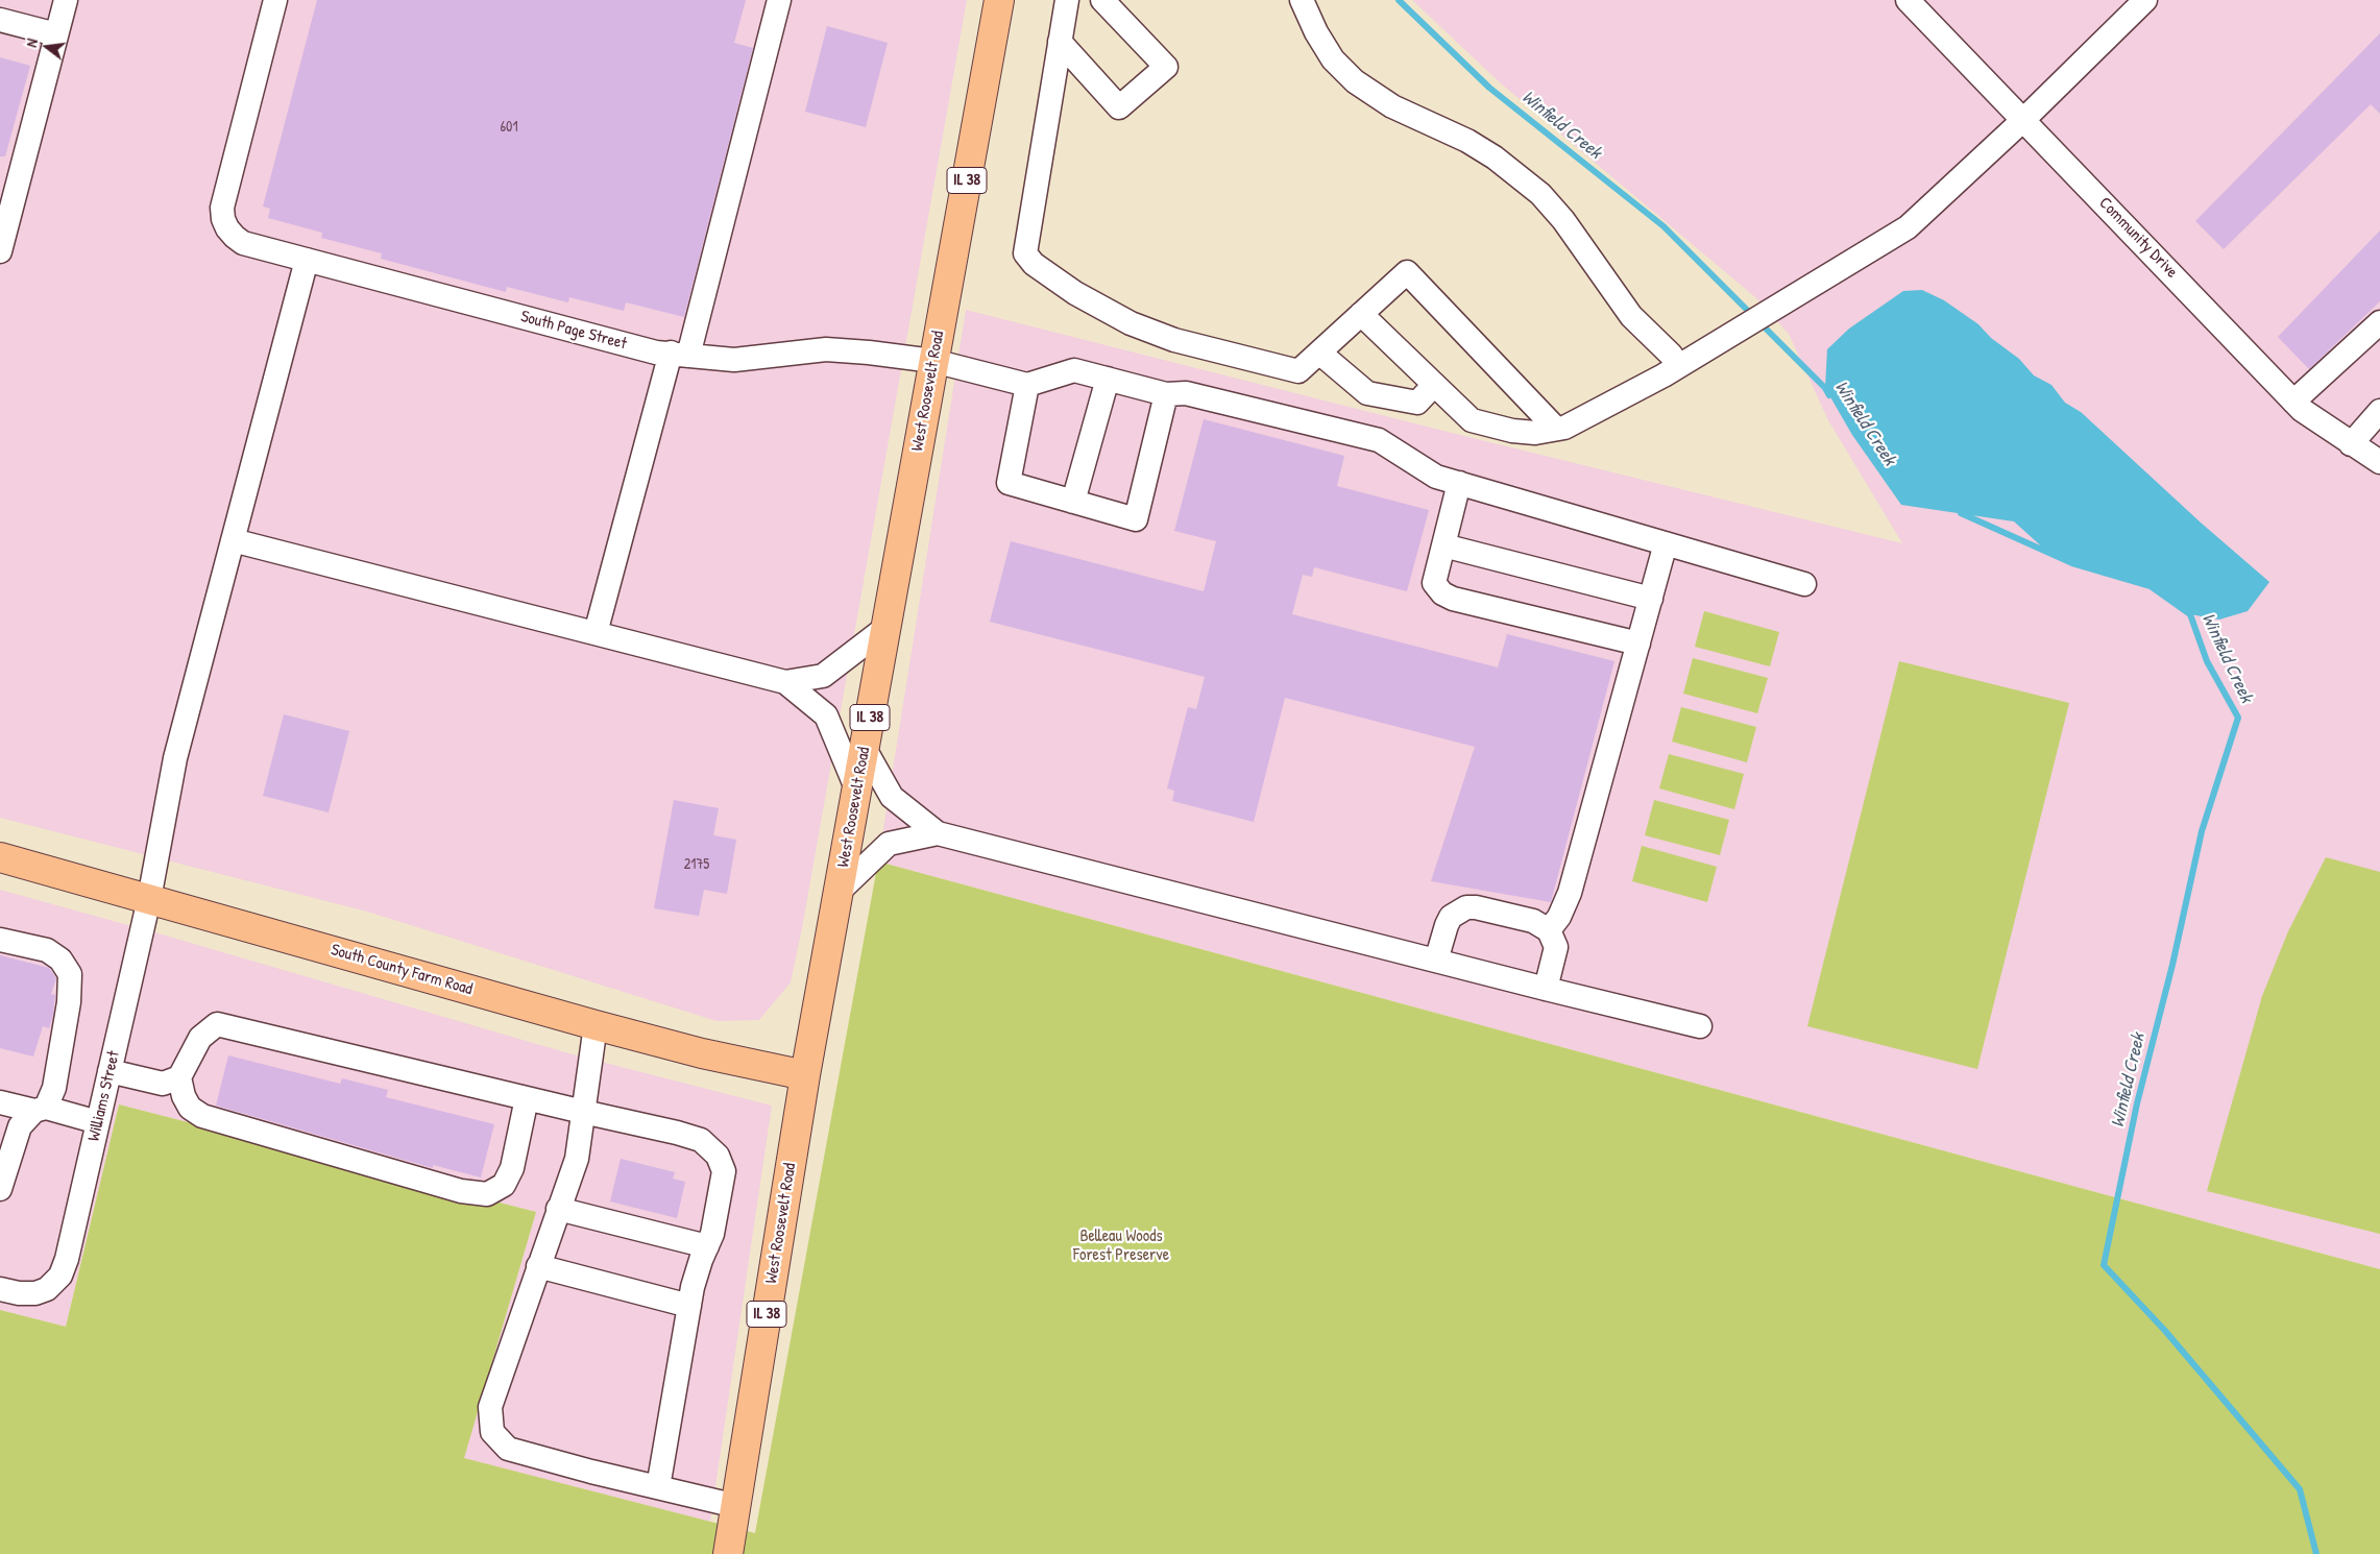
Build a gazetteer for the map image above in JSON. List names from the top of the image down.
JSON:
{
  "streets": {
    "main road": ["IL 38", "West Roosevelt Road", "South County Farm Road"],
    "street": ["Community Drive", "South Page Street", "Williams Street"]
  },
  "crossings": [
    ["South Page Street", "West Roosevelt Road"],
    ["South Page Street", "Williams Street"],
    ["West Roosevelt Road", "South County Farm Road"],
    ["South County Farm Road", "Williams Street"]
  ],
  "water": ["Winfield Creek"],
  "parks": ["Belleau Woods Forest Preserve"],
  "house_numbers": ["601", "2175"],
  "north": "left"
}
